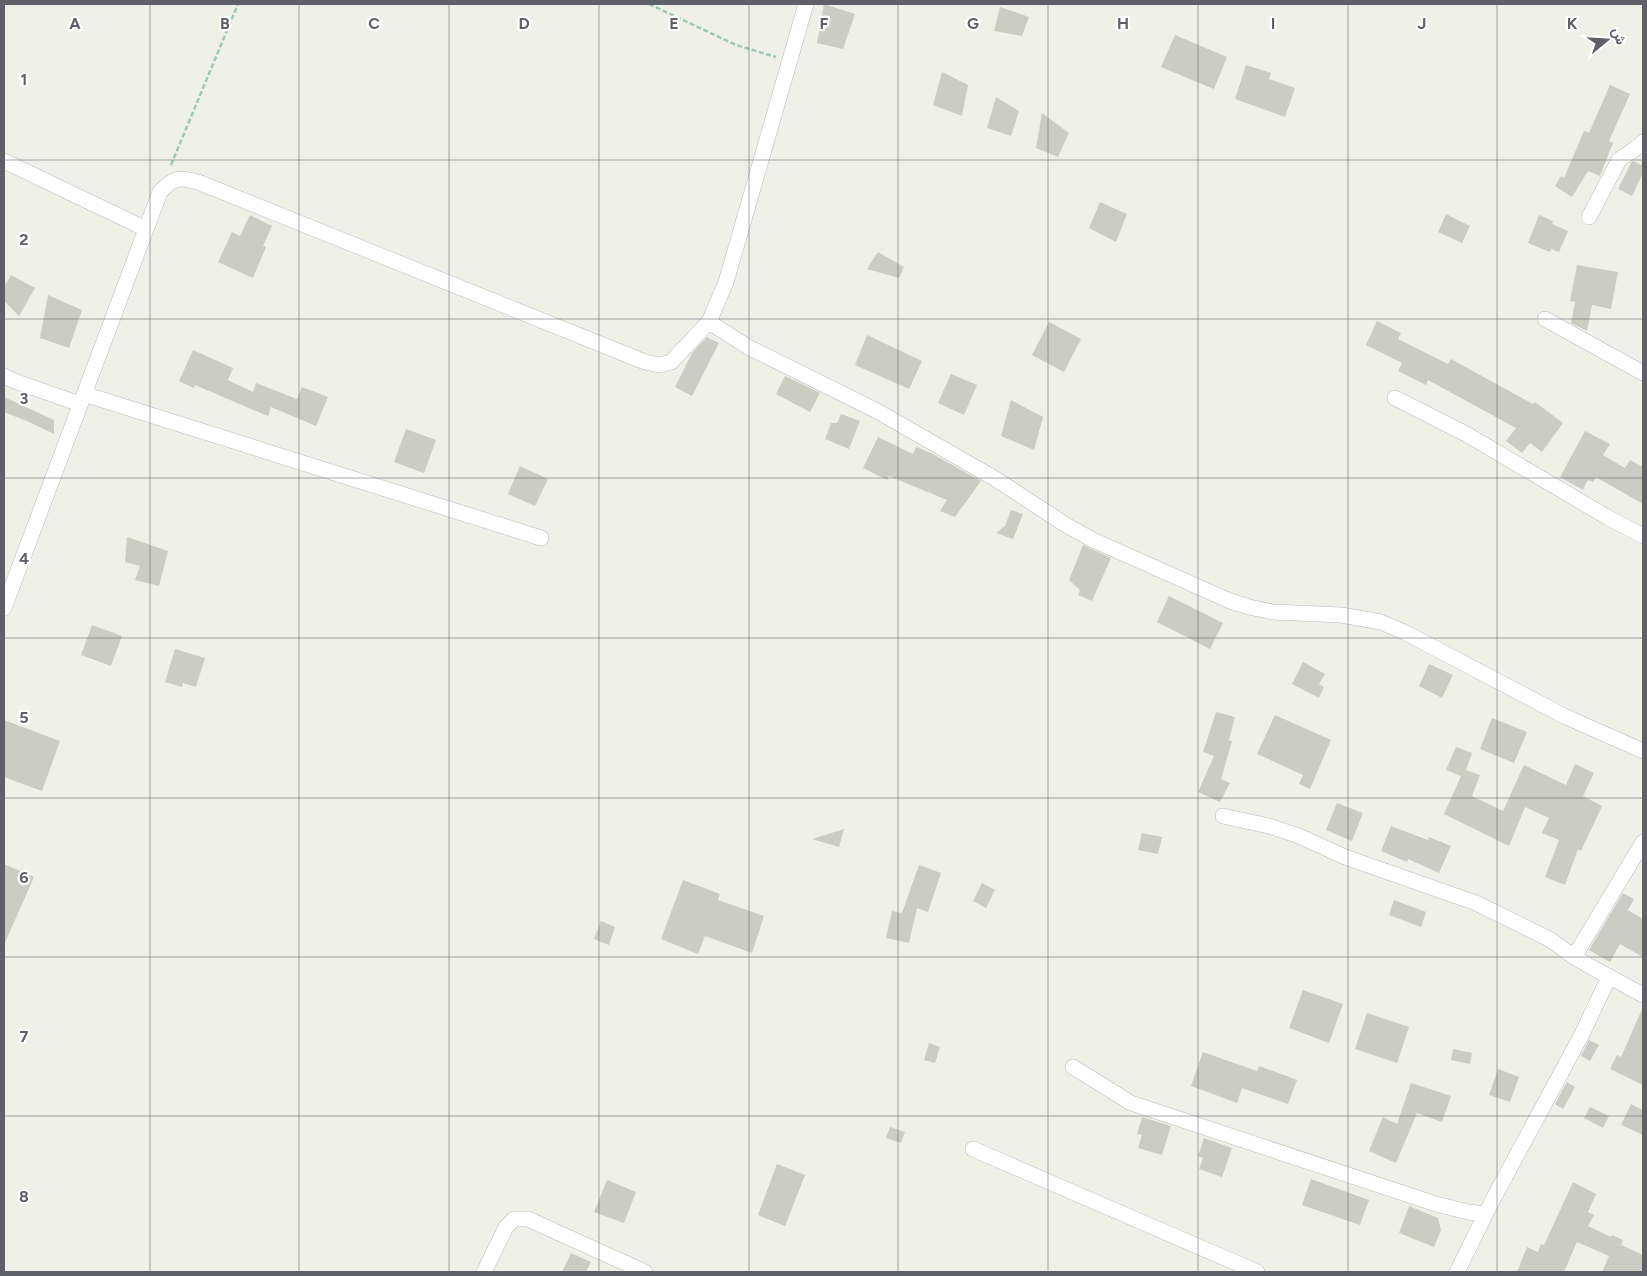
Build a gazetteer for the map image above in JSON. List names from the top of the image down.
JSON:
{
  "north": "right",
  "grid": {
    "columns": [
      "A",
      "B",
      "C",
      "D",
      "E",
      "F",
      "G",
      "H",
      "I",
      "J",
      "K"
    ],
    "rows": [
      "1",
      "2",
      "3",
      "4",
      "5",
      "6",
      "7",
      "8"
    ]
  }
}
